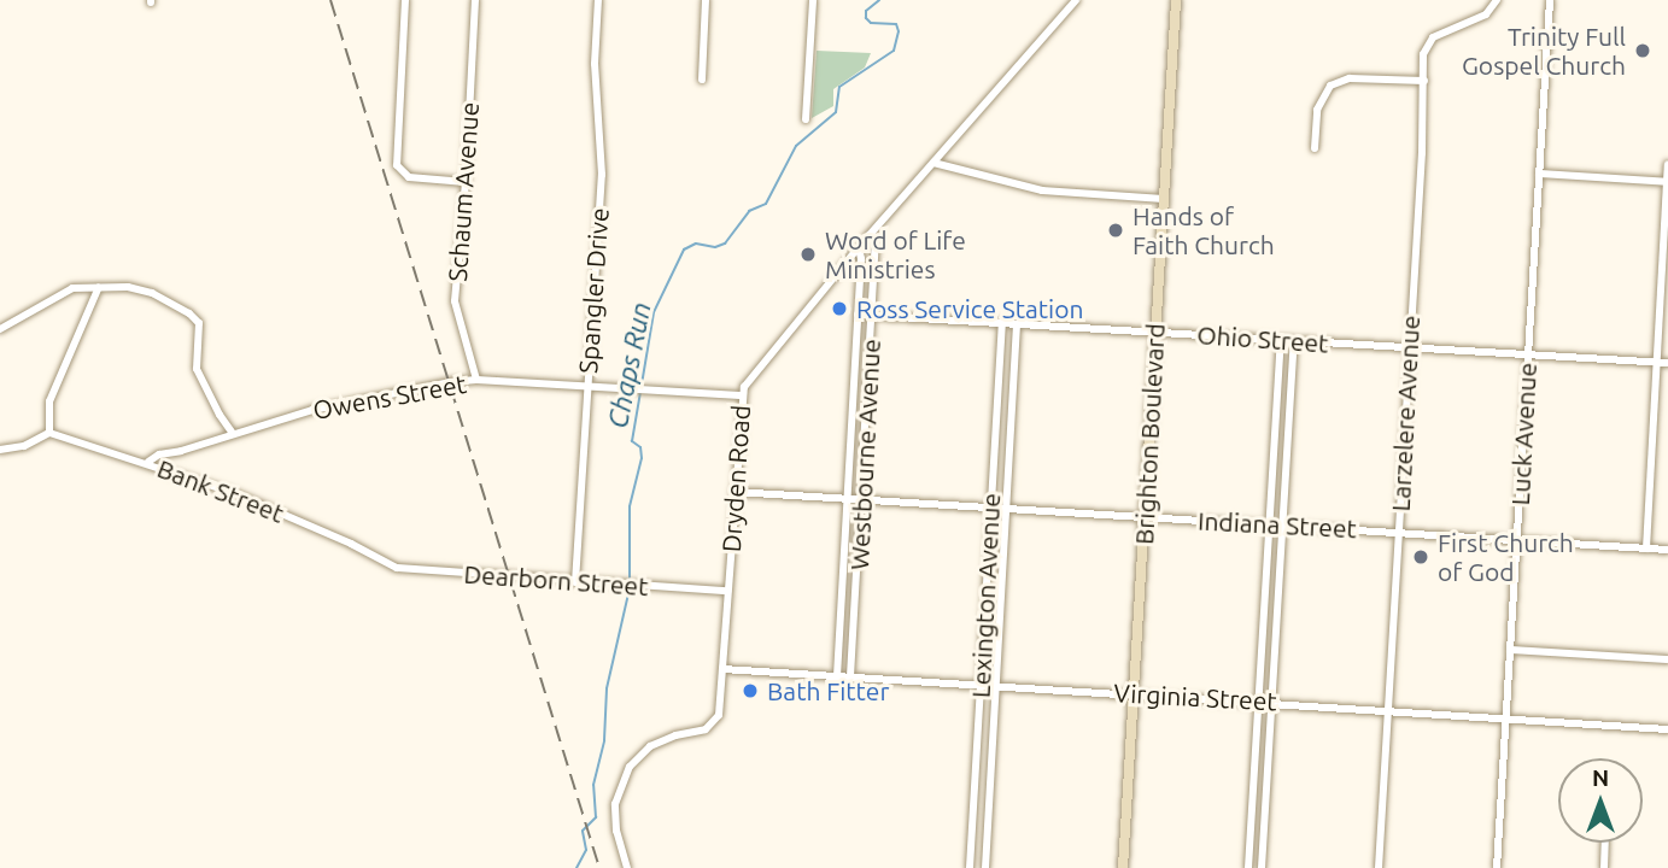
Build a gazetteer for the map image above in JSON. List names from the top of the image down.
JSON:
{
  "streets": {
    "street": [
      "Schaum Avenue",
      "Spangler Drive",
      "Ohio Street",
      "Owens Street",
      "Larzelere Avenue",
      "Brighton Boulevard",
      "Luck Avenue",
      "Westbourne Avenue",
      "Dryden Road",
      "Bank Street",
      "Indiana Street",
      "Dearborn Street",
      "Lexington Avenue",
      "Virginia Street"
    ]
  },
  "crossings": [
    ["Schaum Avenue", "Owens Street"],
    ["Spangler Drive", "Owens Street"],
    ["Spangler Drive", "Dearborn Street"],
    ["Ohio Street", "Larzelere Avenue"],
    ["Ohio Street", "Brighton Boulevard"],
    ["Ohio Street", "Luck Avenue"],
    ["Ohio Street", "Westbourne Avenue"],
    ["Ohio Street", "Lexington Avenue"],
    ["Owens Street", "Dryden Road"],
    ["Owens Street", "Bank Street"],
    ["Larzelere Avenue", "Indiana Street"],
    ["Larzelere Avenue", "Virginia Street"],
    ["Brighton Boulevard", "Indiana Street"],
    ["Brighton Boulevard", "Virginia Street"],
    ["Luck Avenue", "Indiana Street"],
    ["Luck Avenue", "Virginia Street"],
    ["Westbourne Avenue", "Dryden Road"],
    ["Westbourne Avenue", "Indiana Street"],
    ["Westbourne Avenue", "Virginia Street"],
    ["Dryden Road", "Indiana Street"],
    ["Dryden Road", "Dearborn Street"],
    ["Dryden Road", "Virginia Street"],
    ["Bank Street", "Dearborn Street"],
    ["Indiana Street", "Lexington Avenue"],
    ["Lexington Avenue", "Virginia Street"]
  ],
  "water": ["Chaps Run"],
  "places": [
    "Trinity Full Gospel Church",
    "Hands of Faith Church",
    "Word of Life Ministries",
    "Ross Service Station",
    "First Church of God",
    "Bath Fitter"
  ],
  "north": "top"
}
